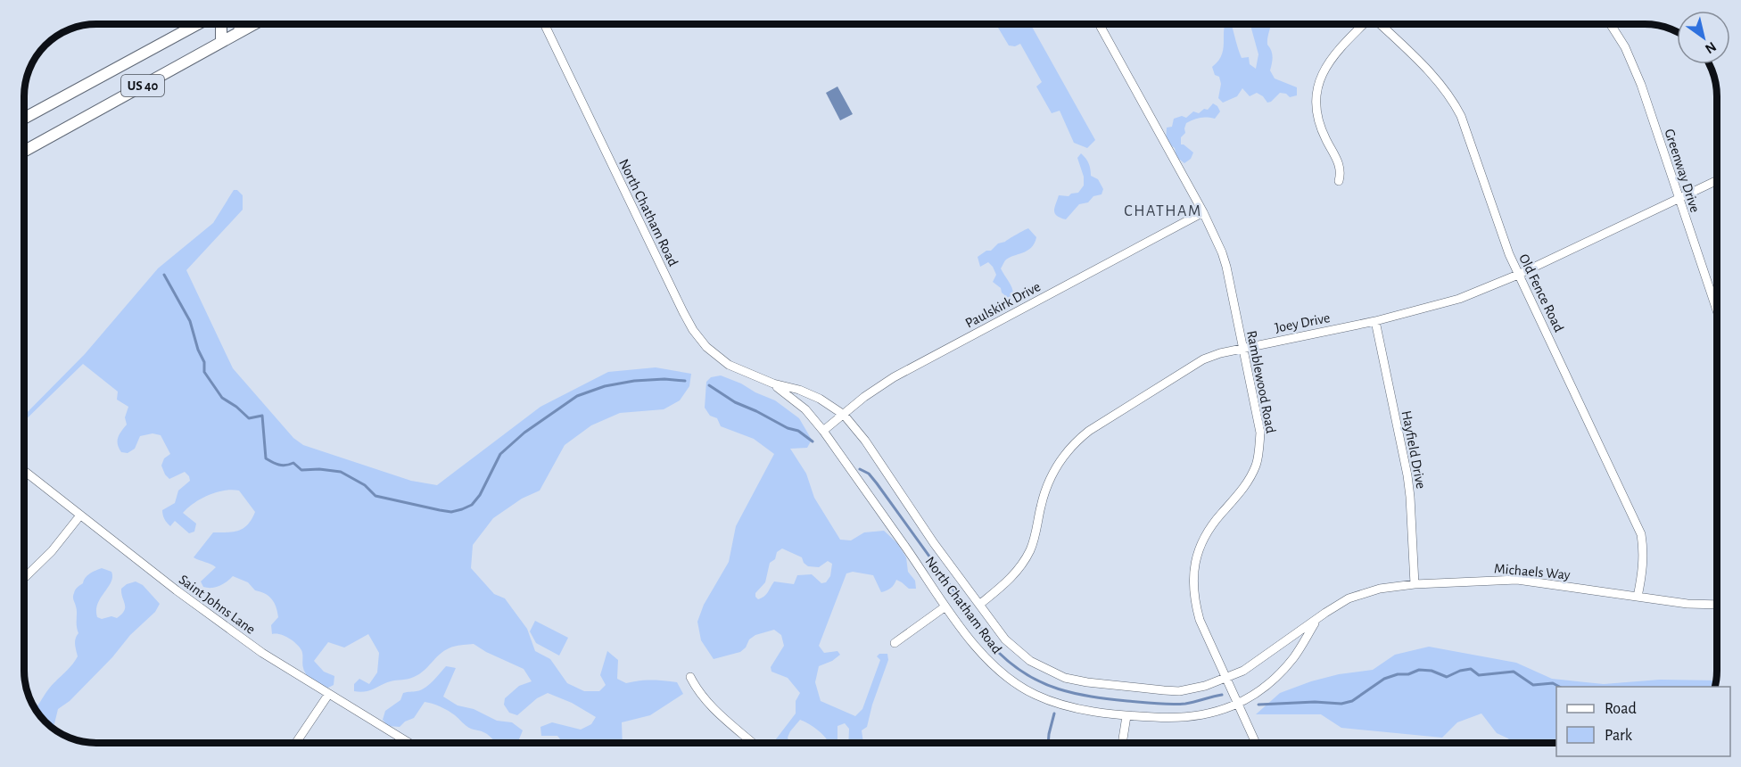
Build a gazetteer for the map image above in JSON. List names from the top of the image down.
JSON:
{
  "streets": {
    "main road": ["US 40"],
    "street": [
      "Greenway Drive",
      "North Chatham Road",
      "Old Fence Road",
      "Paulskirk Drive",
      "Joey Drive",
      "Ramblewood Road",
      "Hayfield Drive",
      "Michaels Way",
      "Saint Johns Lane"
    ]
  },
  "crossings": [
    ["Greenway Drive", "Joey Drive"],
    ["North Chatham Road", "Paulskirk Drive"],
    ["North Chatham Road", "Joey Drive"],
    ["North Chatham Road", "Ramblewood Road"],
    ["North Chatham Road", "Michaels Way"],
    ["Old Fence Road", "Joey Drive"],
    ["Old Fence Road", "Michaels Way"],
    ["Paulskirk Drive", "Ramblewood Road"],
    ["Joey Drive", "Ramblewood Road"],
    ["Joey Drive", "Hayfield Drive"],
    ["Ramblewood Road", "Michaels Way"],
    ["Hayfield Drive", "Michaels Way"]
  ],
  "districts": ["CHATHAM"],
  "legend": ["Road", "Park"],
  "north": "bottom right"
}
